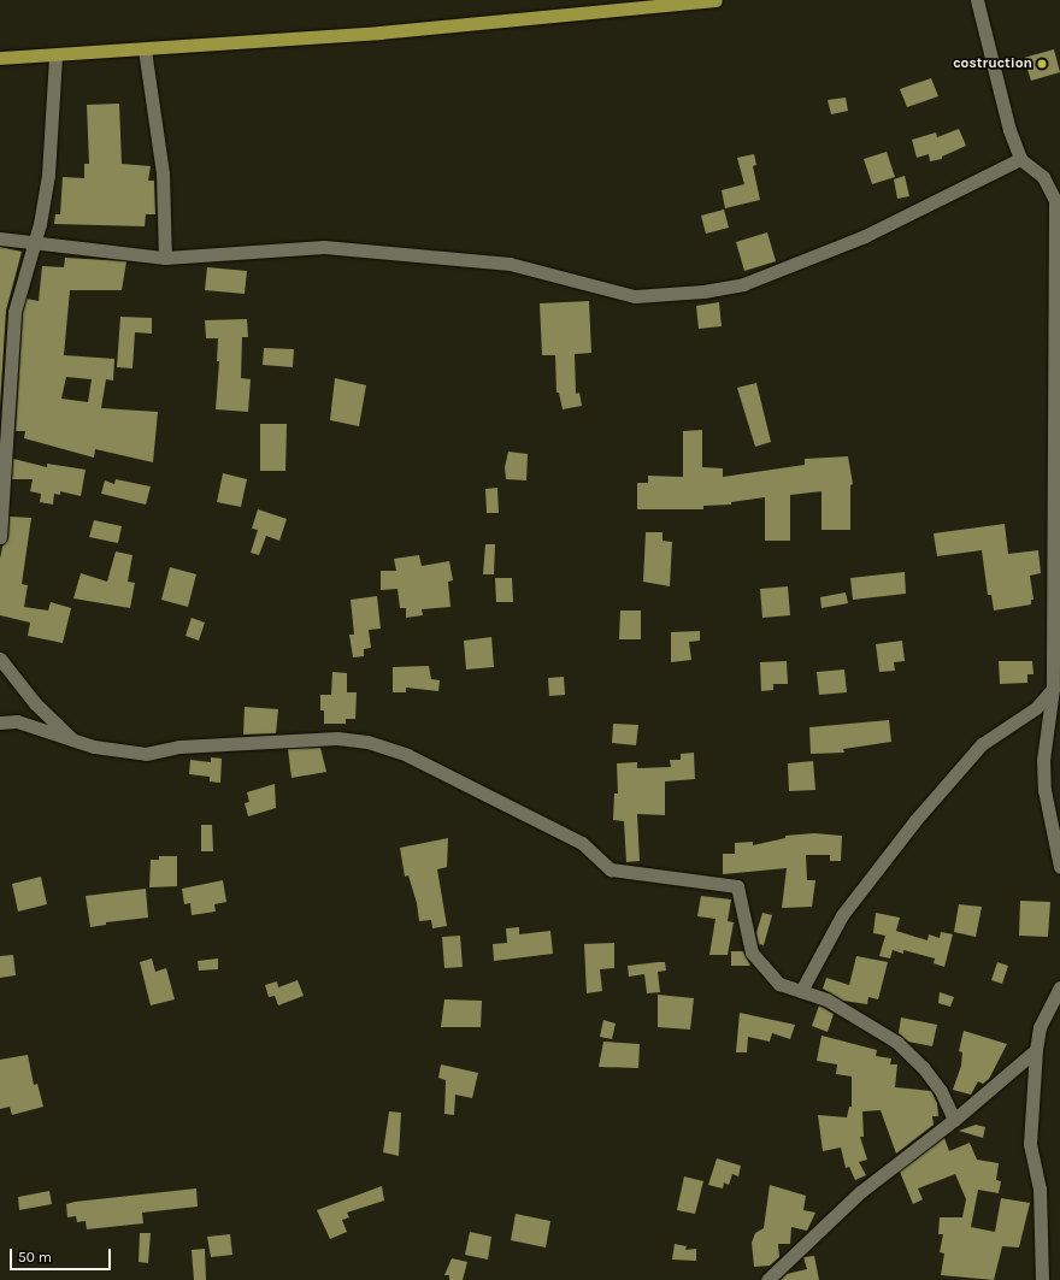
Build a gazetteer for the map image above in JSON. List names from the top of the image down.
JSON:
{
  "places": ["costruction"],
  "scale_bar": "50 m"
}
